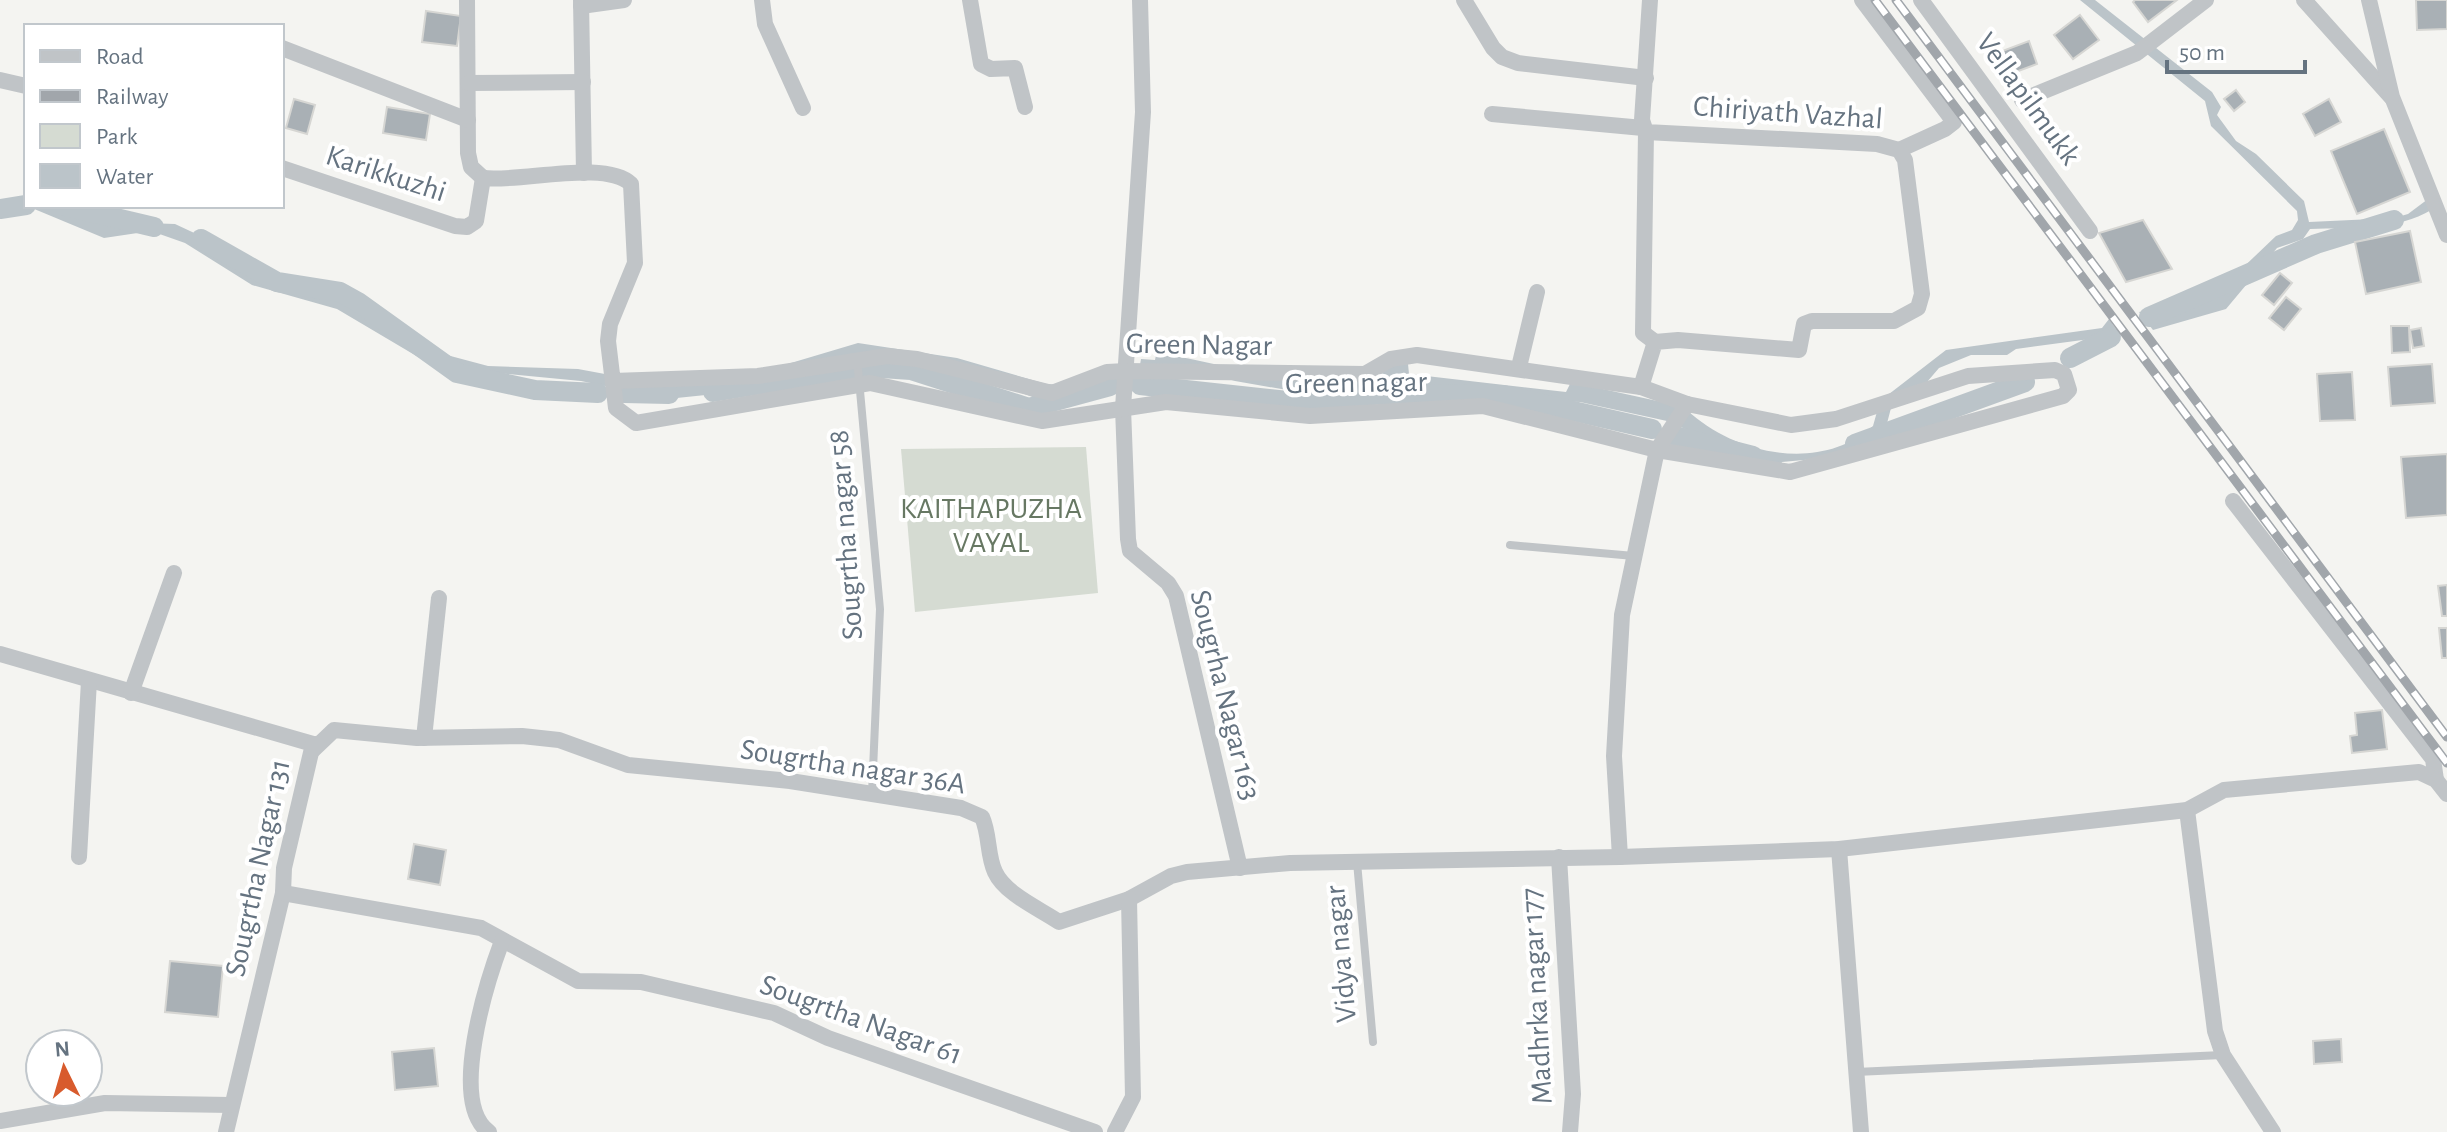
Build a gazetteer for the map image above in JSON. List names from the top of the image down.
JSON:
{
  "streets": {
    "street": [
      "Vellapilmukk",
      "Chiriyath Vazhal",
      "Karikkuzhi",
      "Green Nagar",
      "Green nagar",
      "Sougrha Nagar 163",
      "Sougrtha nagar 36A",
      "Sougrtha Nagar 131",
      "Madhrka nagar 177",
      "Sougrtha Nagar 61"
    ],
    "lane": ["Sougrtha nagar 58", "Vidya nagar"]
  },
  "crossings": [
    ["Karikkuzhi", "Green nagar"],
    ["Green Nagar", "Green nagar"],
    ["Green Nagar", "Sougrha Nagar 163"],
    ["Green nagar", "Sougrtha nagar 58"],
    ["Green nagar", "Sougrha Nagar 163"],
    ["Sougrtha nagar 58", "Sougrtha nagar 36A"],
    ["Sougrha Nagar 163", "Sougrtha nagar 36A"],
    ["Sougrtha nagar 36A", "Sougrtha Nagar 131"],
    ["Sougrtha nagar 36A", "Vidya nagar"],
    ["Sougrtha nagar 36A", "Madhrka nagar 177"],
    ["Sougrtha Nagar 131", "Sougrtha Nagar 61"]
  ],
  "parks": ["KAITHAPUZHA VAYAL"],
  "legend": [
    "Road",
    "Railway",
    "Park",
    "Water"
  ],
  "scale_bar": "50 m",
  "north": "top"
}
